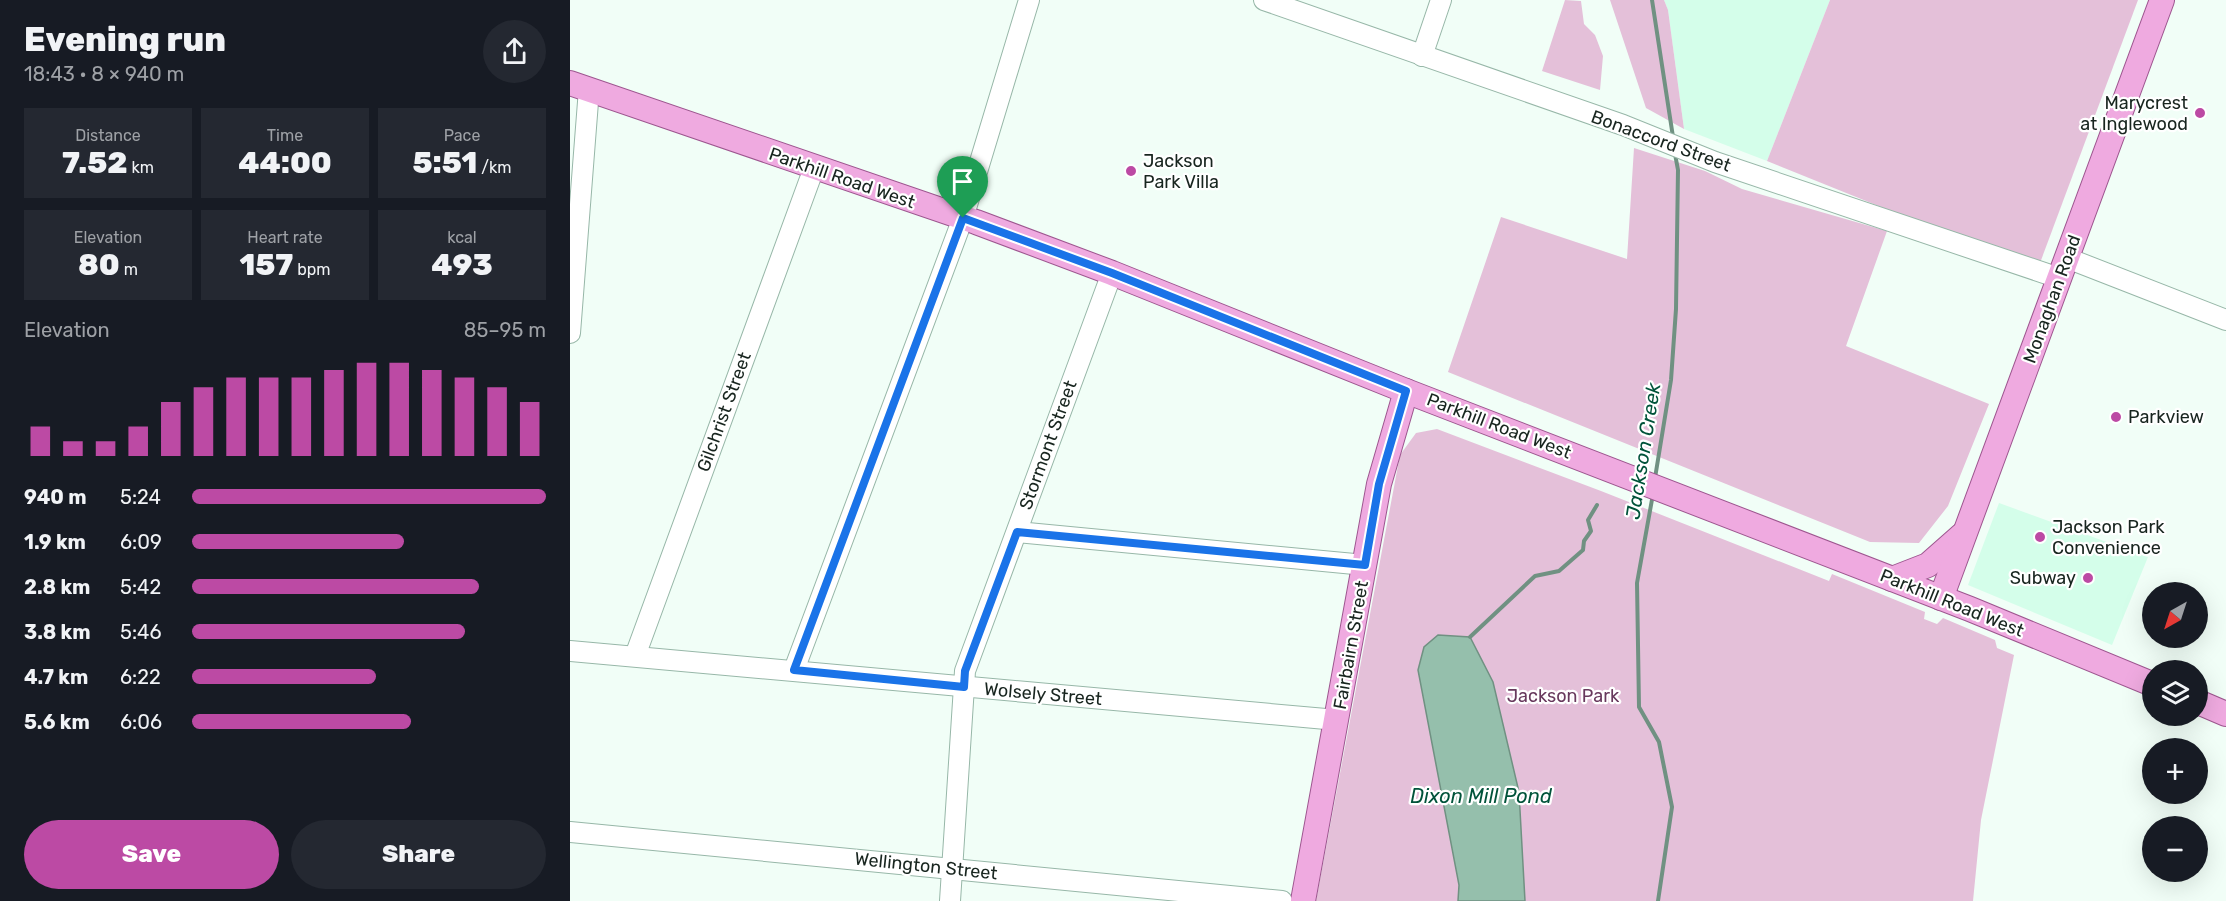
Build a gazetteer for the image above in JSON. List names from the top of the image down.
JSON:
{
  "streets": {
    "main road": ["Parkhill Road West", "Monaghan Road", "Fairbairn Street"],
    "street": [
      "Bonaccord Street",
      "Gilchrist Street",
      "Stormont Street",
      "Wolsely Street",
      "Wellington Street"
    ]
  },
  "crossings": [
    ["Bonaccord Street", "Monaghan Road"],
    ["Parkhill Road West", "Monaghan Road"],
    ["Parkhill Road West", "Gilchrist Street"],
    ["Parkhill Road West", "Stormont Street"],
    ["Parkhill Road West", "Fairbairn Street"],
    ["Gilchrist Street", "Wolsely Street"],
    ["Stormont Street", "Wolsely Street"],
    ["Stormont Street", "Wellington Street"],
    ["Fairbairn Street", "Wolsely Street"]
  ],
  "water": ["Jackson Creek", "Dixon Mill Pond"],
  "parks": ["Jackson Park"],
  "places": [
    "Marycrest at Inglewood",
    "Jackson Park Villa",
    "Parkview",
    "Jackson Park Convenience",
    "Subway"
  ],
  "north": "bottom left",
  "page": {
    "heading": ["Evening run", "18:43 · 8 × 940 m"],
    "stats": [
      ["Distance", "7.52 km"],
      ["Time", "44:00"],
      ["Pace", "5:51 /km"],
      ["Elevation", "80 m"],
      ["Heart rate", "157 bpm"],
      ["kcal", "493"]
    ],
    "chart": ["Elevation", "85–95 m"],
    "list": [
      {
        "name": "940 m",
        "note": "5:24"
      },
      {
        "name": "1.9 km",
        "note": "6:09"
      },
      {
        "name": "2.8 km",
        "note": "5:42"
      },
      {
        "name": "3.8 km",
        "note": "5:46"
      },
      {
        "name": "4.7 km",
        "note": "6:22"
      },
      {
        "name": "5.6 km",
        "note": "6:06"
      }
    ],
    "map_buttons": ["+", "−"],
    "buttons": ["Save", "Share"]
  }
}
